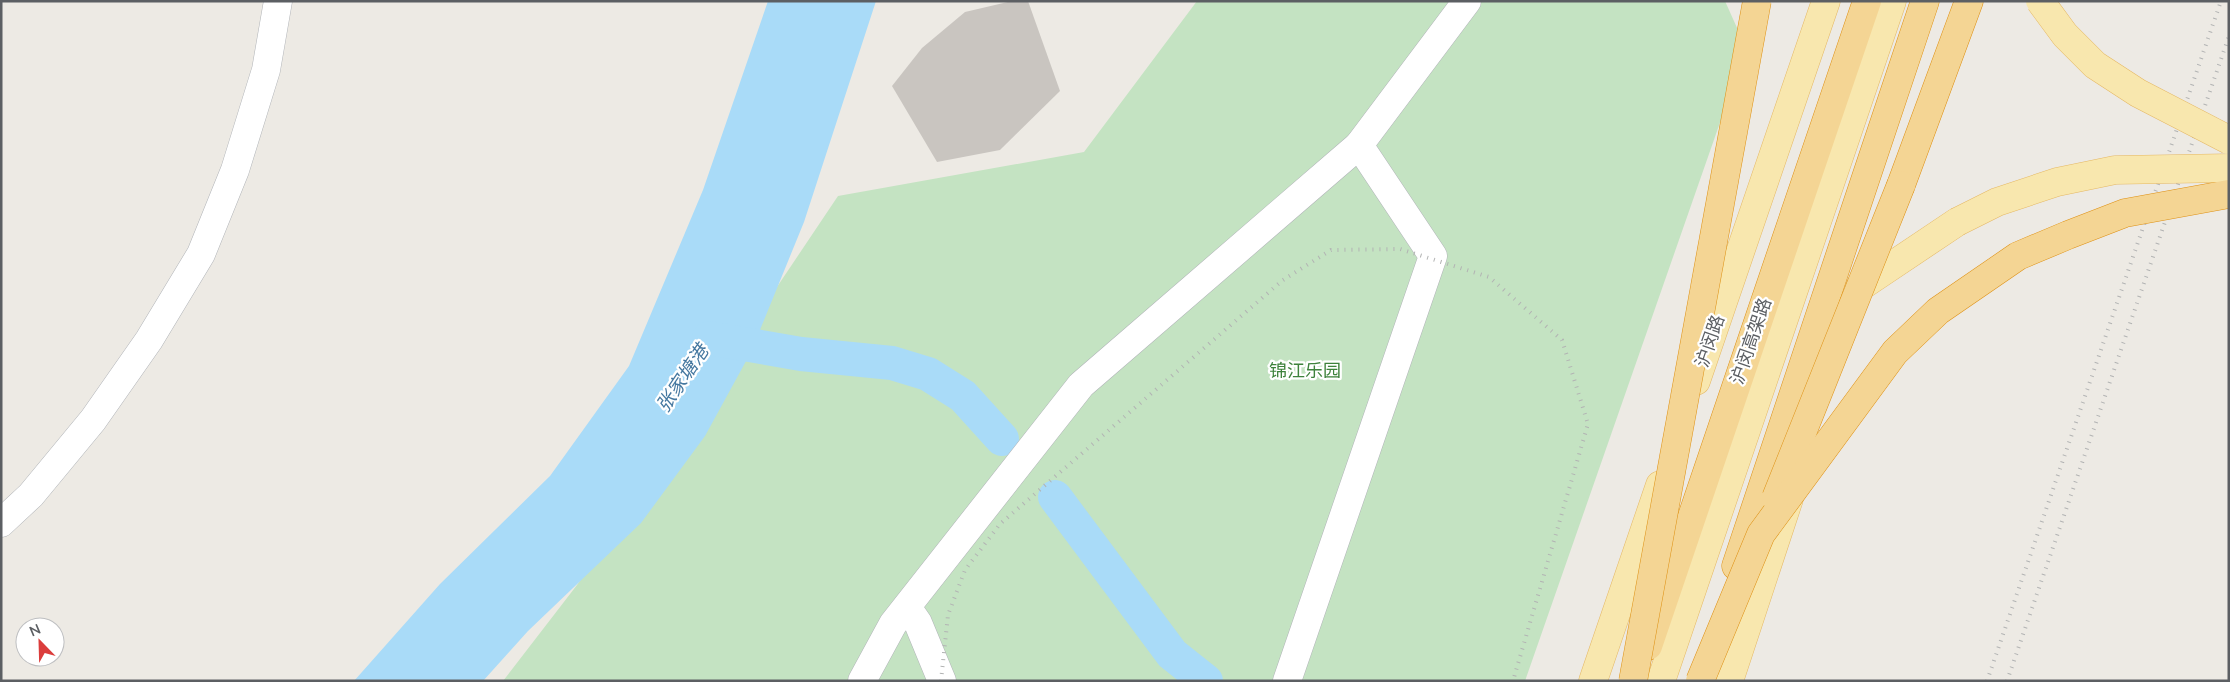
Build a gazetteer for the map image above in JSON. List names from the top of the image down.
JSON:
{
  "streets": {
    "highway": ["沪闵高架路"],
    "main road": ["沪闵路"]
  },
  "water": ["张家塘港"],
  "parks": ["锦江乐园"],
  "north": "top left"
}
